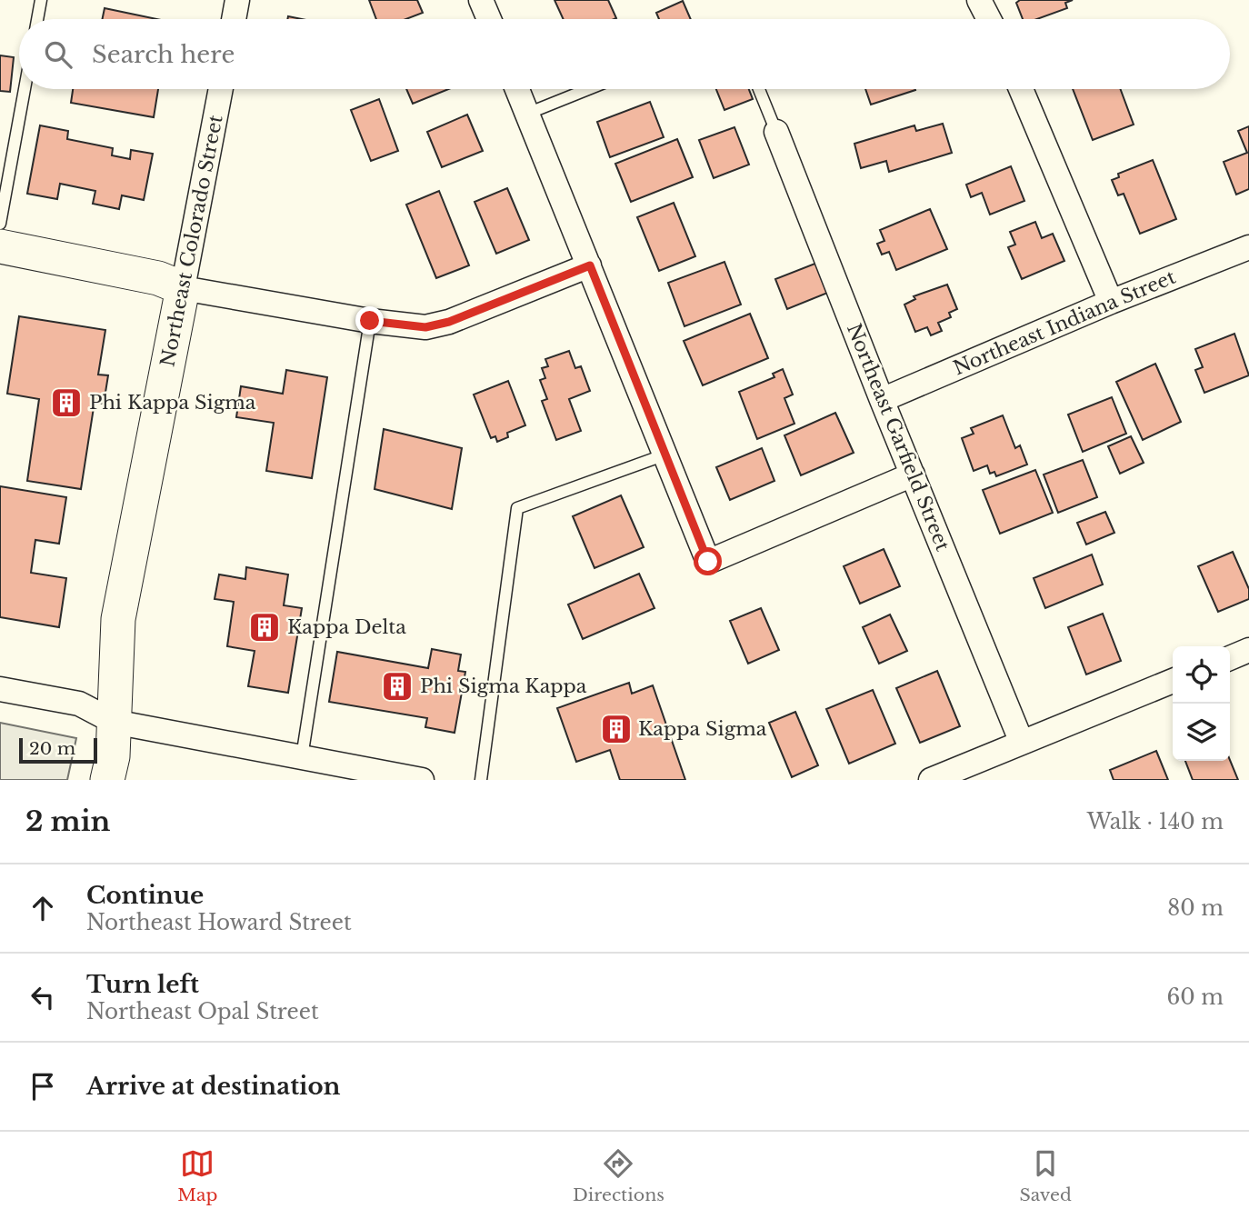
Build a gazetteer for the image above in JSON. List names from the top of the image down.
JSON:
{
  "streets": {
    "street": ["Northeast Colorado Street", "Northeast Indiana Street", "Northeast Garfield Street"]
  },
  "crossings": [
    ["Northeast Indiana Street", "Northeast Garfield Street"]
  ],
  "places": {
    "building": [
      "Phi Kappa Sigma",
      "Kappa Delta",
      "Phi Sigma Kappa",
      "Kappa Sigma"
    ]
  },
  "scale_bar": "20 m",
  "page": {
    "search": "Search here",
    "scale": "20 m",
    "heading": ["2 min", "Walk · 140 m"],
    "list": [
      ["Continue", "Northeast Howard Street", "80 m"],
      ["Turn left", "Northeast Opal Street", "60 m"],
      "Arrive at destination"
    ],
    "nav": ["Map", "Directions", "Saved"]
  }
}
